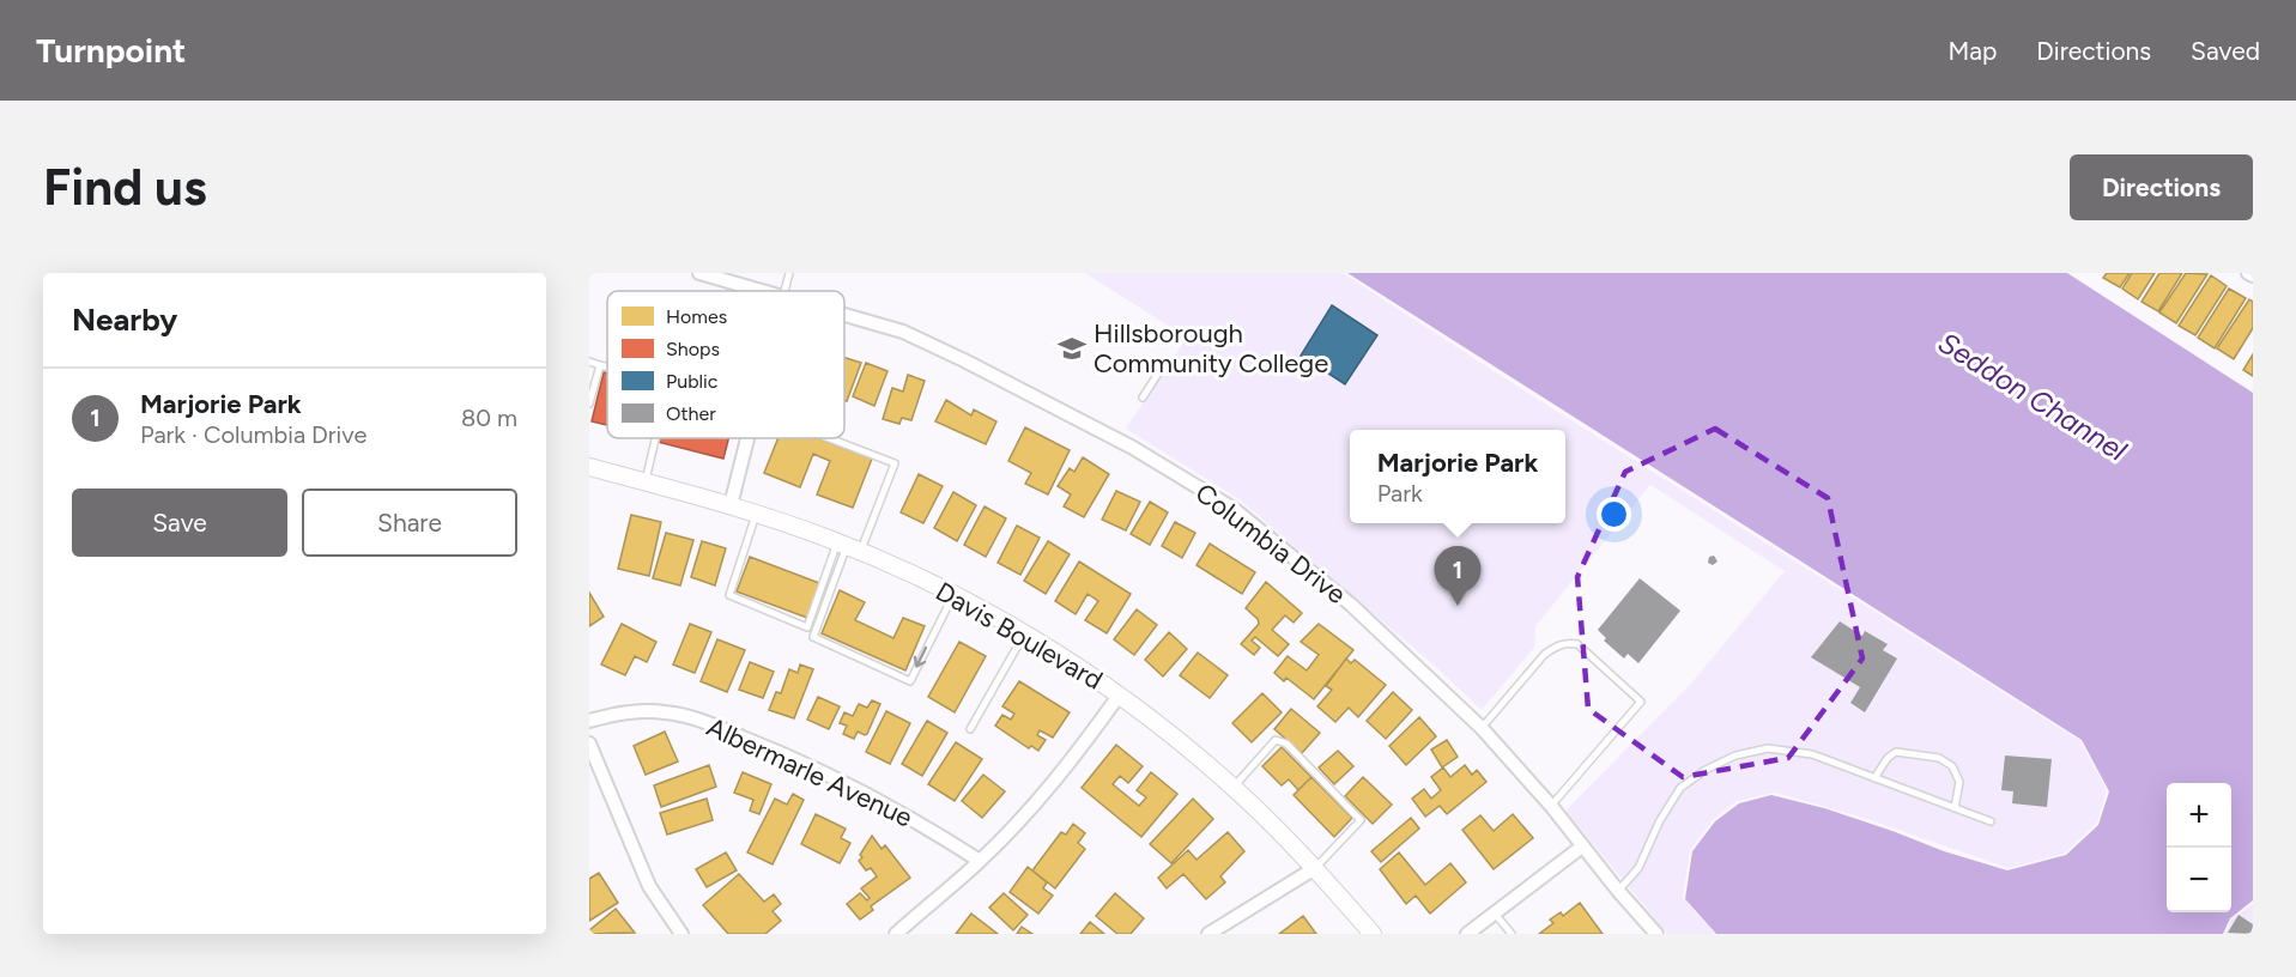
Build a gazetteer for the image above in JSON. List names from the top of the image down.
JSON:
{
  "streets": {
    "street": ["Columbia Drive", "Davis Boulevard", "Albermarle Avenue"]
  },
  "water": ["Seddon Channel"],
  "places": {
    "school or university": ["Hillsborough Community College"]
  },
  "legend": [
    "Homes",
    "Shops",
    "Public",
    "Other"
  ],
  "page": {
    "header": "Turnpoint",
    "nav": ["Map", "Directions", "Saved"],
    "buttons": [
      "Directions",
      ["Save", "Share"]
    ],
    "title": "Find us",
    "heading": "Nearby",
    "list": [
      {
        "mark": "1",
        "name": "Marjorie Park",
        "note": "Park · Columbia Drive",
        "value": "80 m"
      }
    ],
    "popup": ["Marjorie Park", "Park"],
    "pins": "1",
    "map_buttons": ["+", "−"]
  }
}
